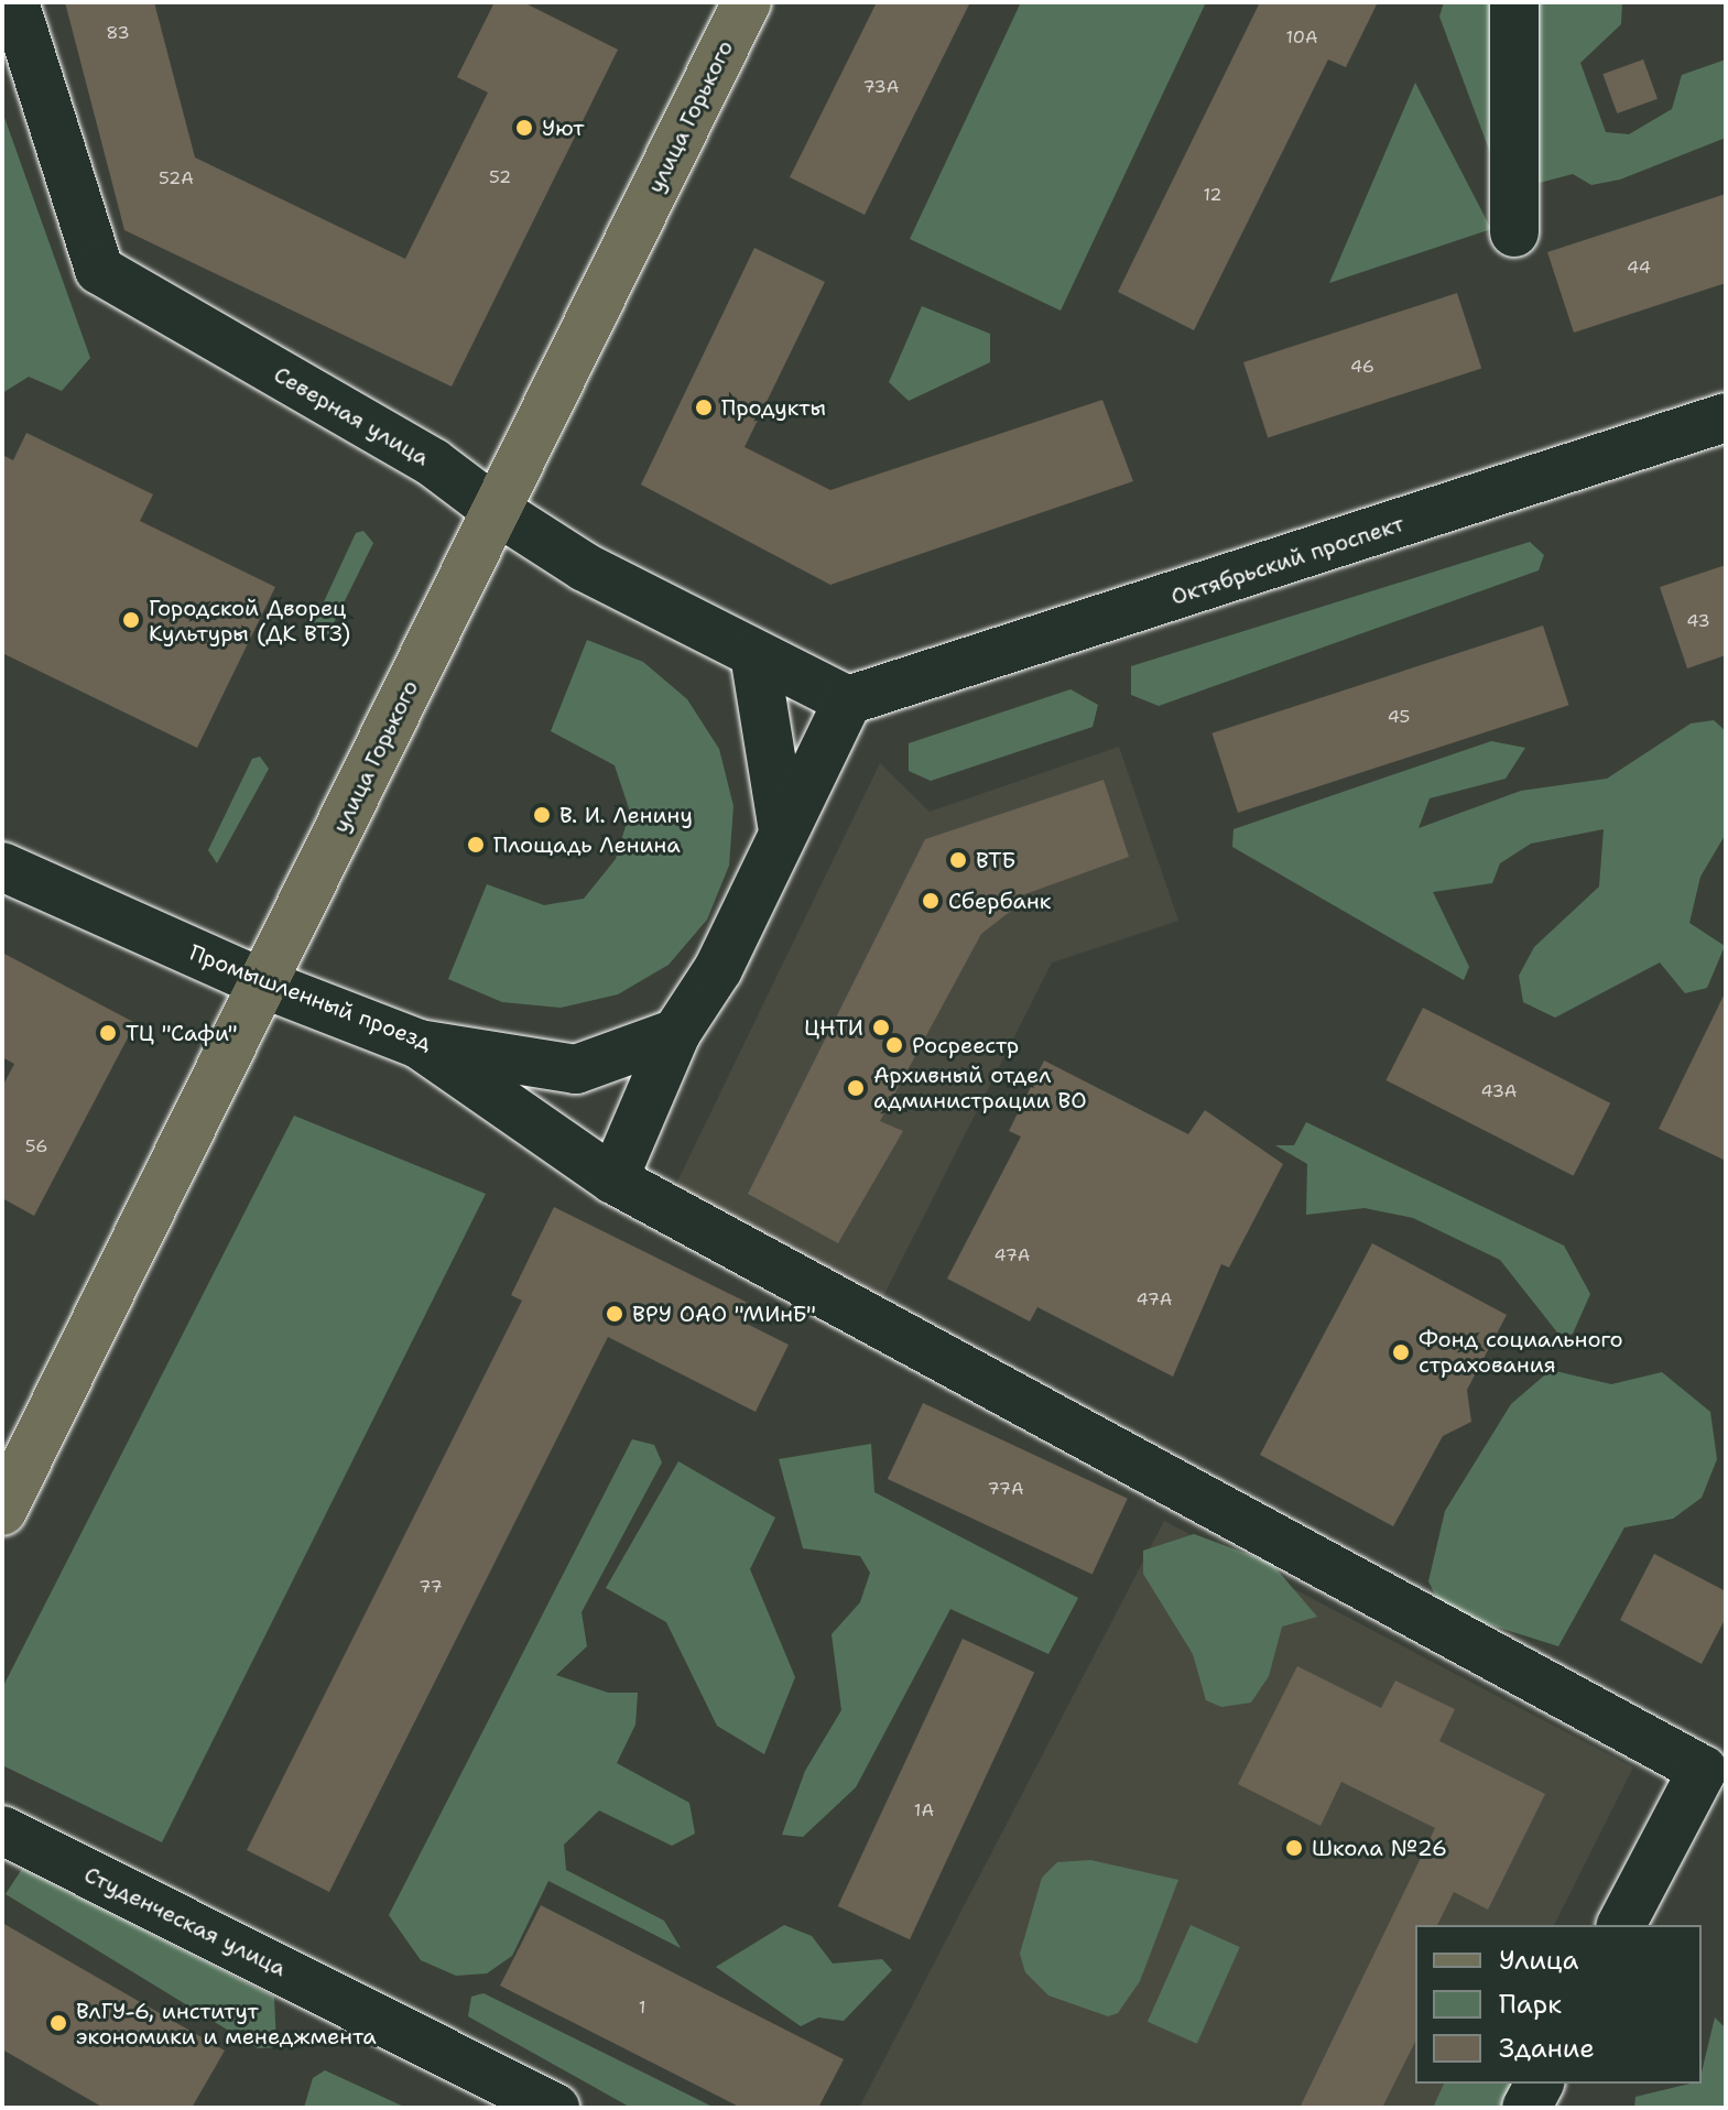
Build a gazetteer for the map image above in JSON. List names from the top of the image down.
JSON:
{
  "streets": {
    "main road": ["улица Горького"],
    "street": [
      "Северная улица",
      "Октябрьский проспект",
      "Промышленный проезд",
      "Студенческая улица"
    ]
  },
  "crossings": [
    ["улица Горького", "Северная улица"],
    ["улица Горького", "Промышленный проезд"],
    ["Северная улица", "Октябрьский проспект"]
  ],
  "places": [
    "Уют",
    "Продукты",
    "Городской Дворец Культуры (ДК ВТЗ)",
    "В. И. Ленину",
    "Площадь Ленина",
    "ВТБ",
    "Сбербанк",
    "ЦНТИ",
    "ТЦ \"Сафи\"",
    "Росреестр",
    "Архивный отдел администрации ВО",
    "ВРУ ОАО \"МИнБ\"",
    "Фонд социального страхования",
    "Школа №26",
    "ВлГУ-6, институт экономики и менеджмента"
  ],
  "house_numbers": [
    "83",
    "10А",
    "73А",
    "52",
    "52А",
    "12",
    "44",
    "46",
    "43",
    "45",
    "43А",
    "56",
    "47А",
    "47А",
    "77А",
    "77",
    "1А",
    "1"
  ],
  "legend": ["Улица", "Парк", "Здание"]
}
